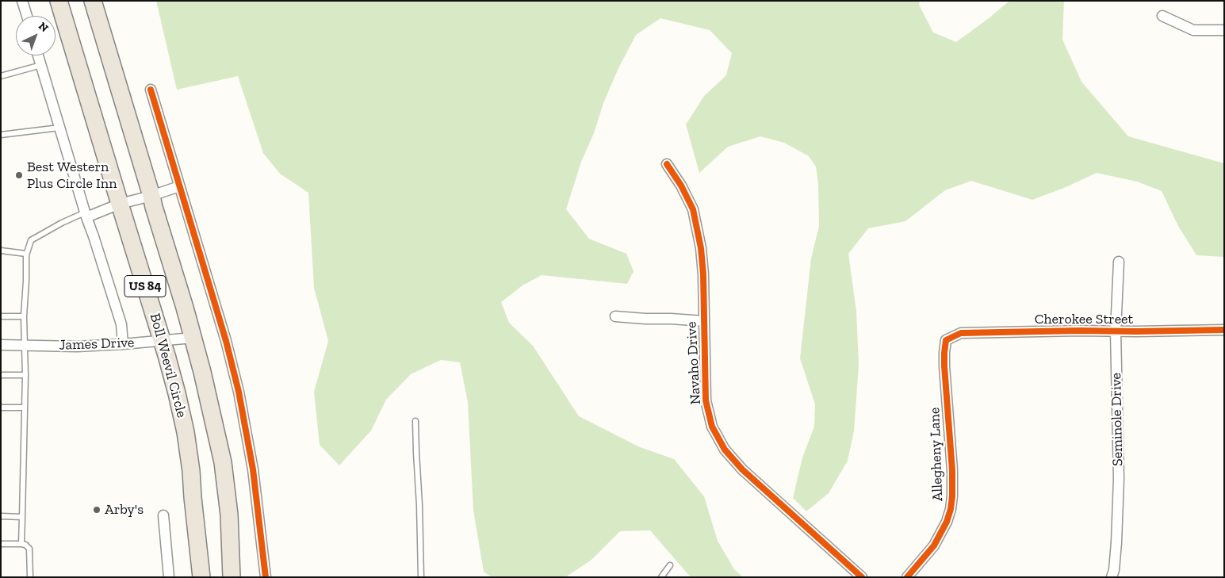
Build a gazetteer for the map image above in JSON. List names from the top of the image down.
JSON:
{
  "streets": {
    "highway": ["US 84", "Boll Weevil Circle"],
    "street": [
      "Cherokee Street",
      "James Drive",
      "Navaho Drive",
      "Seminole Drive",
      "Allegheny Lane"
    ]
  },
  "crossings": [
    ["US 84", "James Drive"],
    ["Cherokee Street", "Seminole Drive"],
    ["Cherokee Street", "Allegheny Lane"],
    ["James Drive", "Boll Weevil Circle"]
  ],
  "places": ["Best Western Plus Circle Inn", "Arby's"],
  "north": "top right"
}
